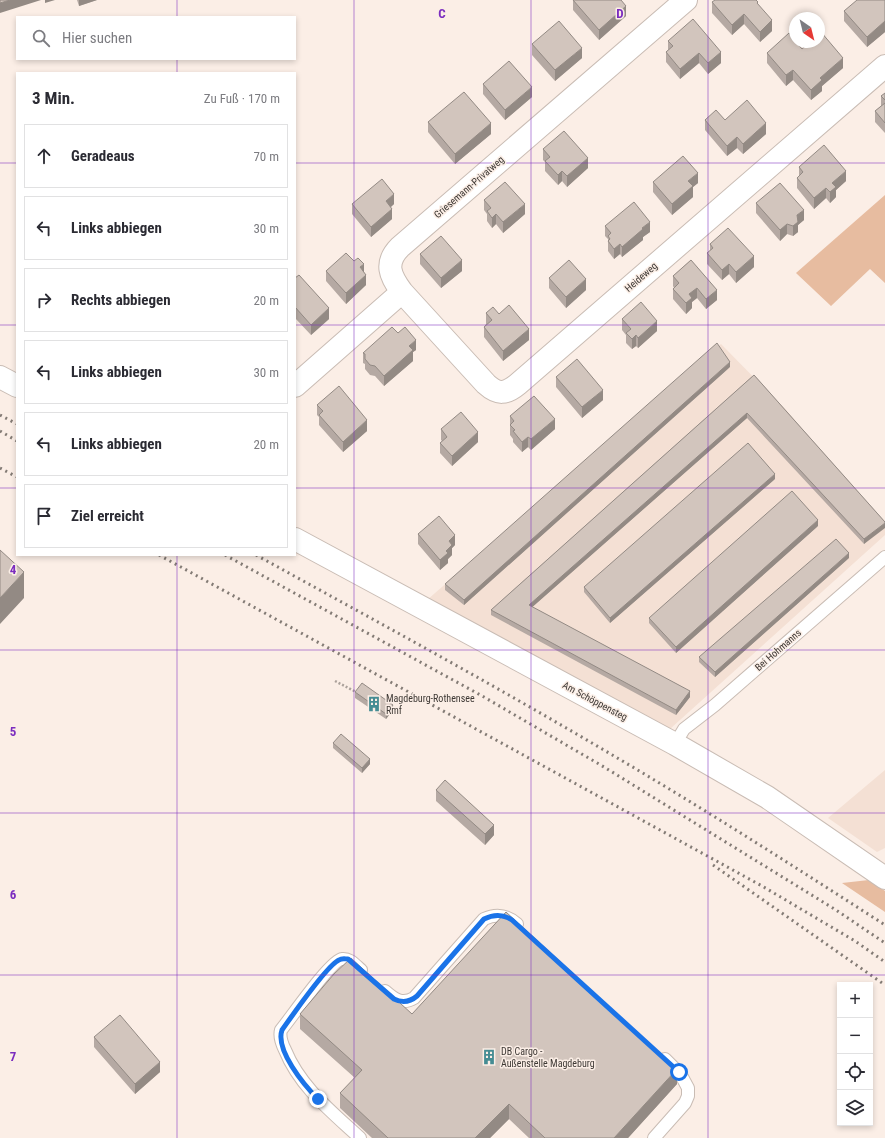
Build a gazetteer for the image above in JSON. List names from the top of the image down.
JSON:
{
  "streets": {
    "street": ["Griesemann-Privatweg", "Heideweg", "Am Schöppensteg"],
    "lane": ["Bei Hohmanns"]
  },
  "crossings": [
    ["Griesemann-Privatweg", "Heideweg"],
    ["Bei Hohmanns", "Am Schöppensteg"]
  ],
  "places": {
    "building": ["Magdeburg-Rothensee Rmf", "DB Cargo - Außenstelle Magdeburg"]
  },
  "north": "bottom right",
  "page": {
    "search": "Hier suchen",
    "heading": ["3 Min.", "Zu Fuß · 170 m"],
    "list": [
      ["Geradeaus", "70 m"],
      ["Links abbiegen", "30 m"],
      ["Rechts abbiegen", "20 m"],
      ["Links abbiegen", "30 m"],
      ["Links abbiegen", "20 m"],
      "Ziel erreicht"
    ],
    "map_buttons": ["+", "−"]
  },
  "grid": {
    "columns": ["C", "D"],
    "rows": [
      "4",
      "5",
      "6",
      "7"
    ]
  }
}
